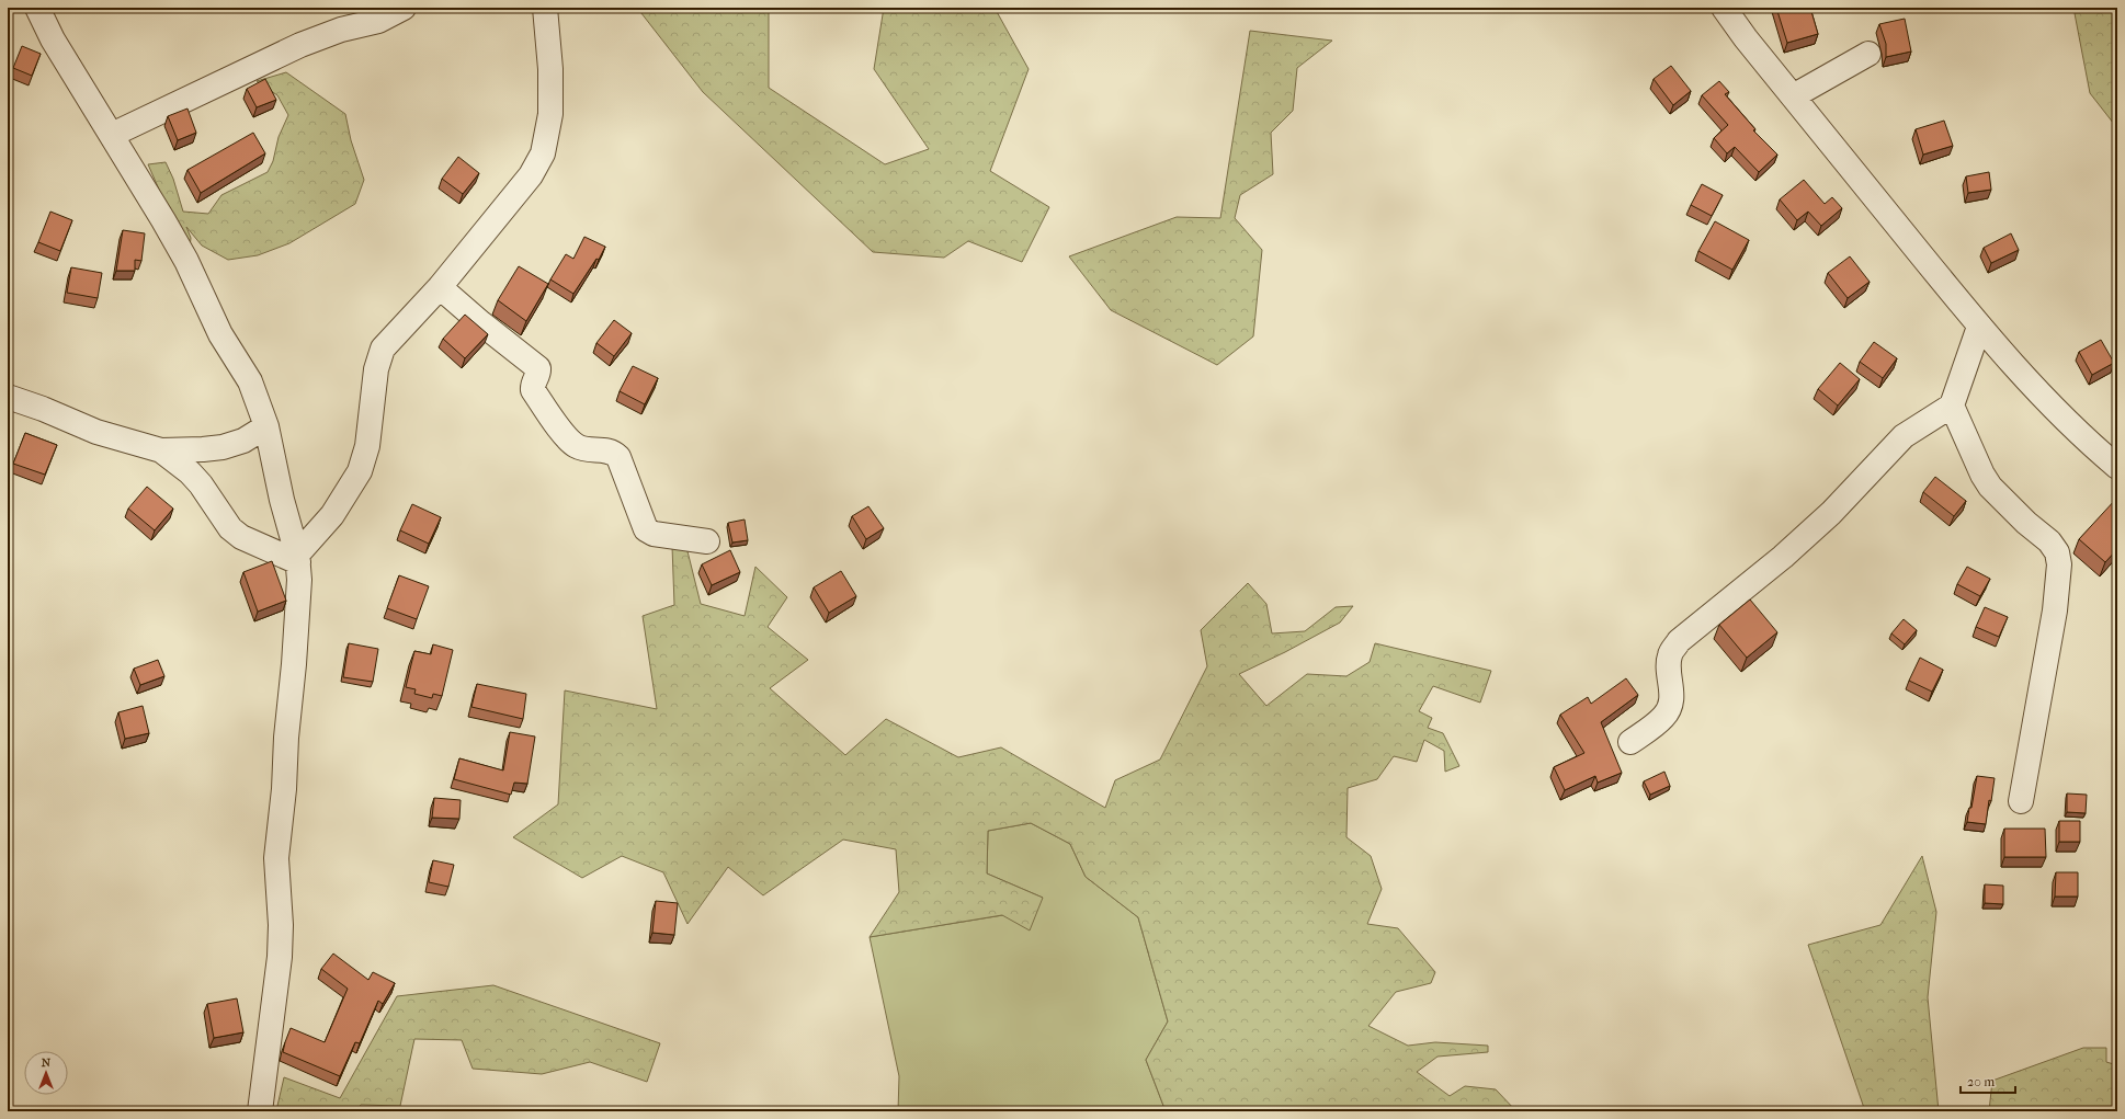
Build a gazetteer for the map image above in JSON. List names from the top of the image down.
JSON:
{
  "scale_bar": "20 m",
  "north": "top"
}
